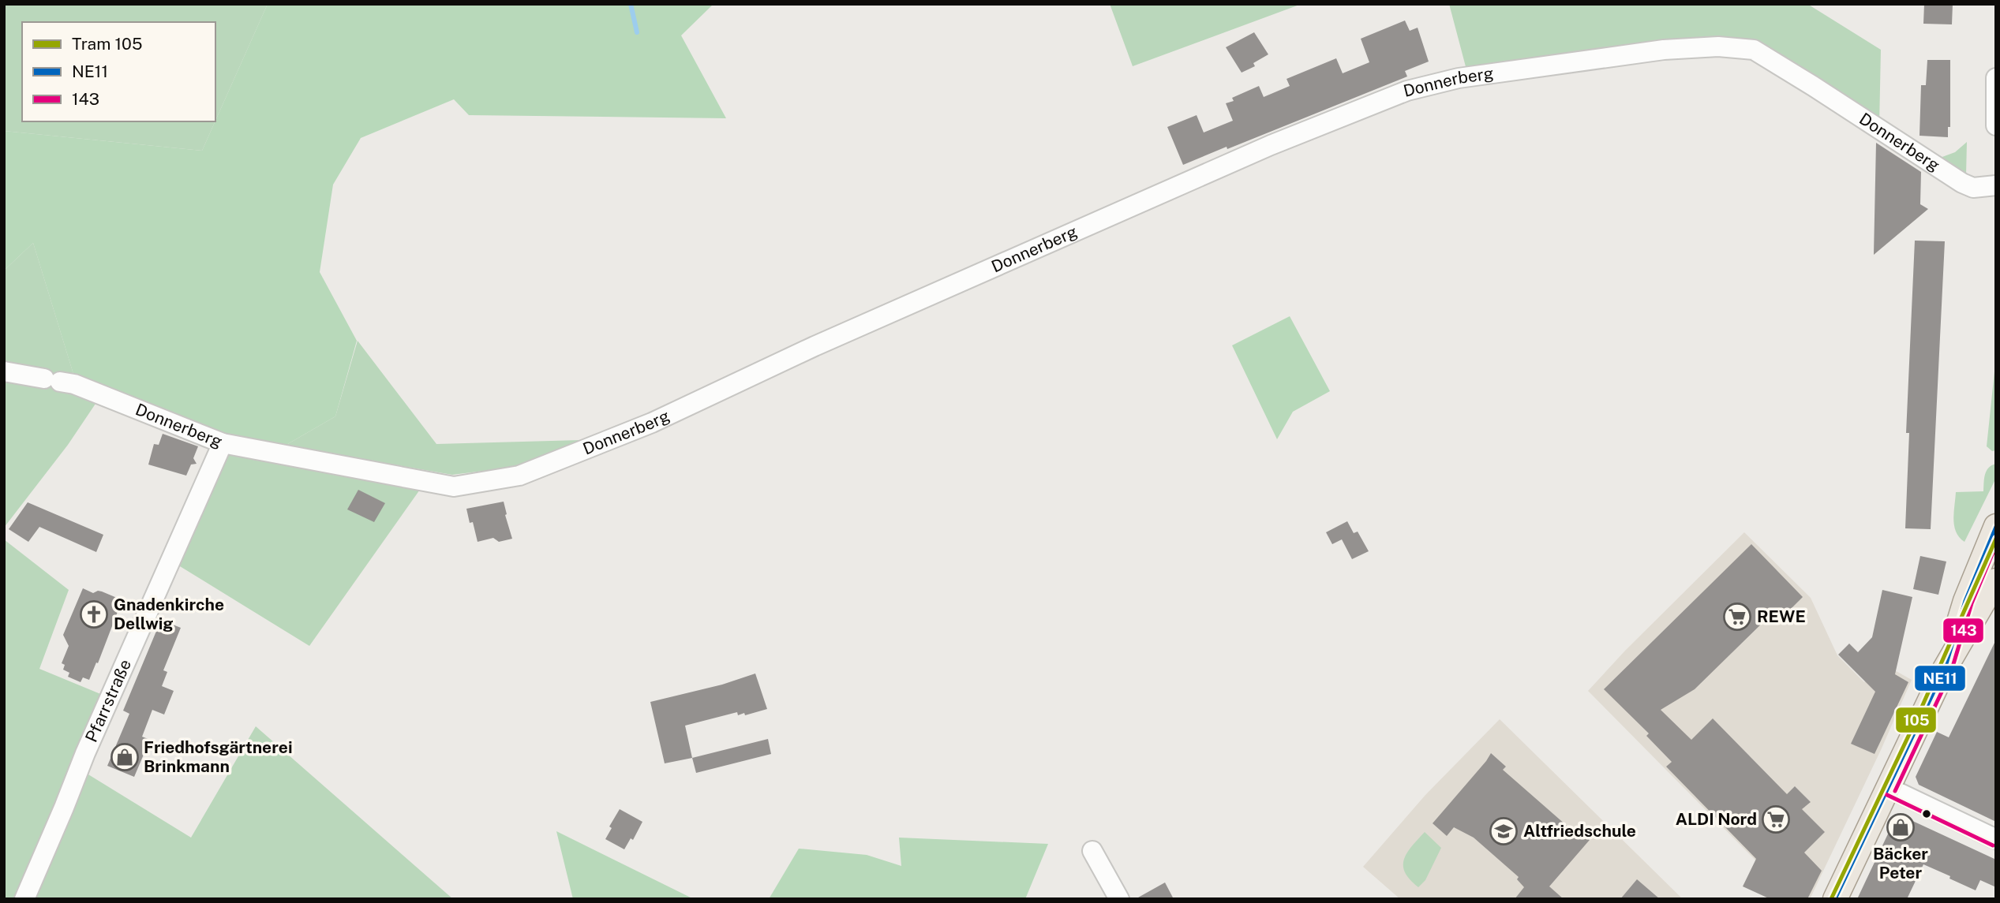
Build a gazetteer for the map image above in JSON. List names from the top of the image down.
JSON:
{
  "streets": {
    "street": ["Donnerberg", "Pfarrstraße"]
  },
  "crossings": [
    ["Donnerberg", "Pfarrstraße"]
  ],
  "places": {
    "church": ["Gnadenkirche Dellwig"],
    "supermarket": ["REWE", "ALDI Nord"],
    "shop": ["Friedhofsgärtnerei Brinkmann", "Bäcker Peter"],
    "school or university": ["Altfriedschule"]
  },
  "lines": ["transit line NE11", "tram line 105", "transit line 143"],
  "legend": ["Tram 105", "NE11", "143"]
}
